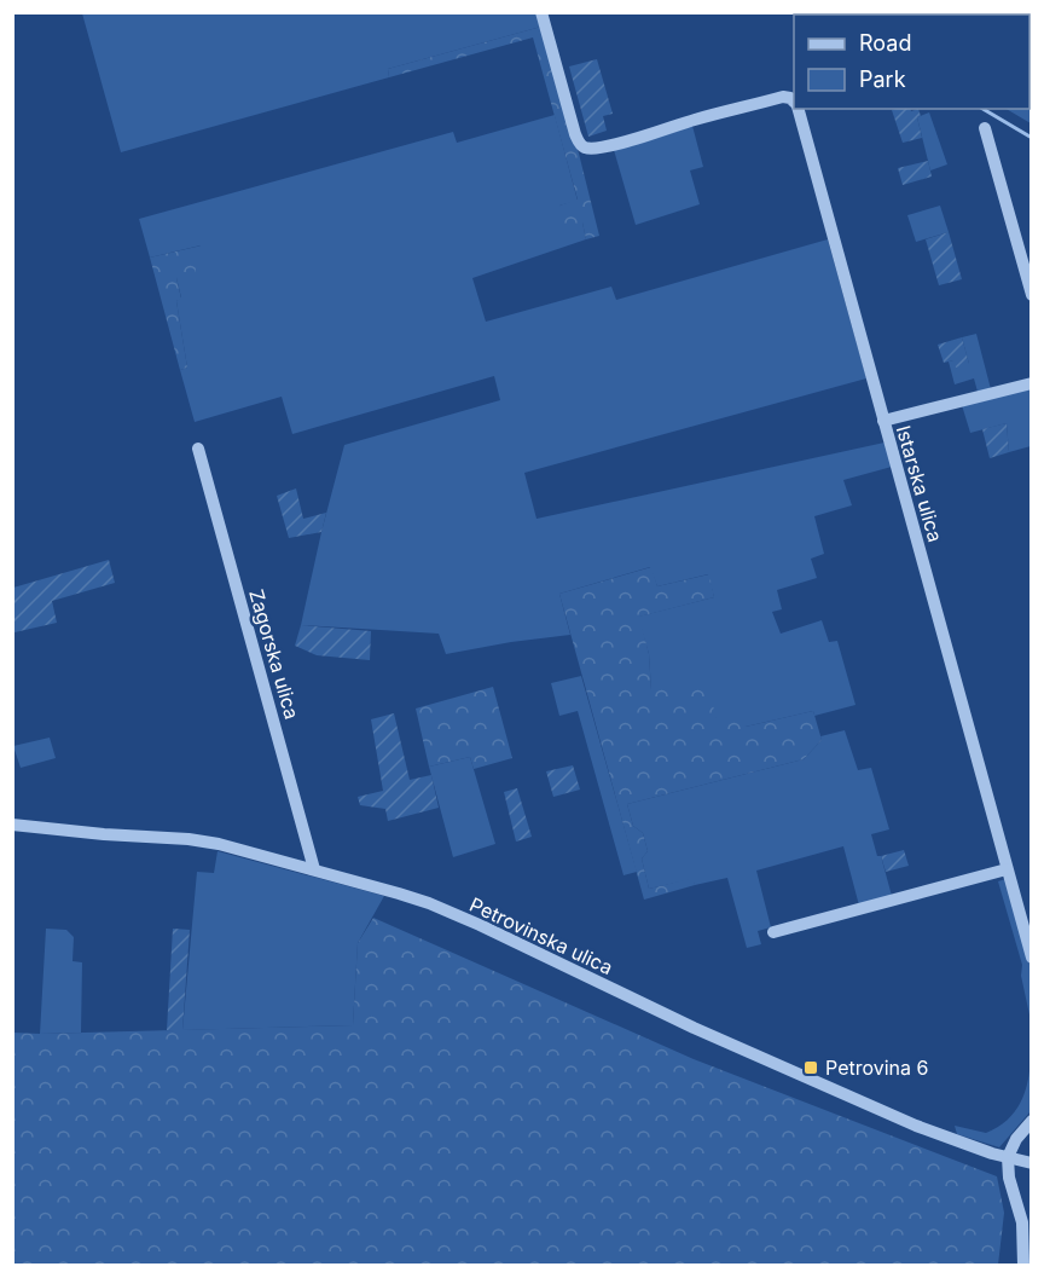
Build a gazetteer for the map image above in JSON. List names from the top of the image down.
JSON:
{
  "streets": {
    "street": ["Istarska ulica", "Zagorska ulica", "Petrovinska ulica"]
  },
  "crossings": [
    ["Zagorska ulica", "Petrovinska ulica"]
  ],
  "places": {
    "transit": ["Petrovina 6"]
  },
  "legend": ["Road", "Park"]
}
